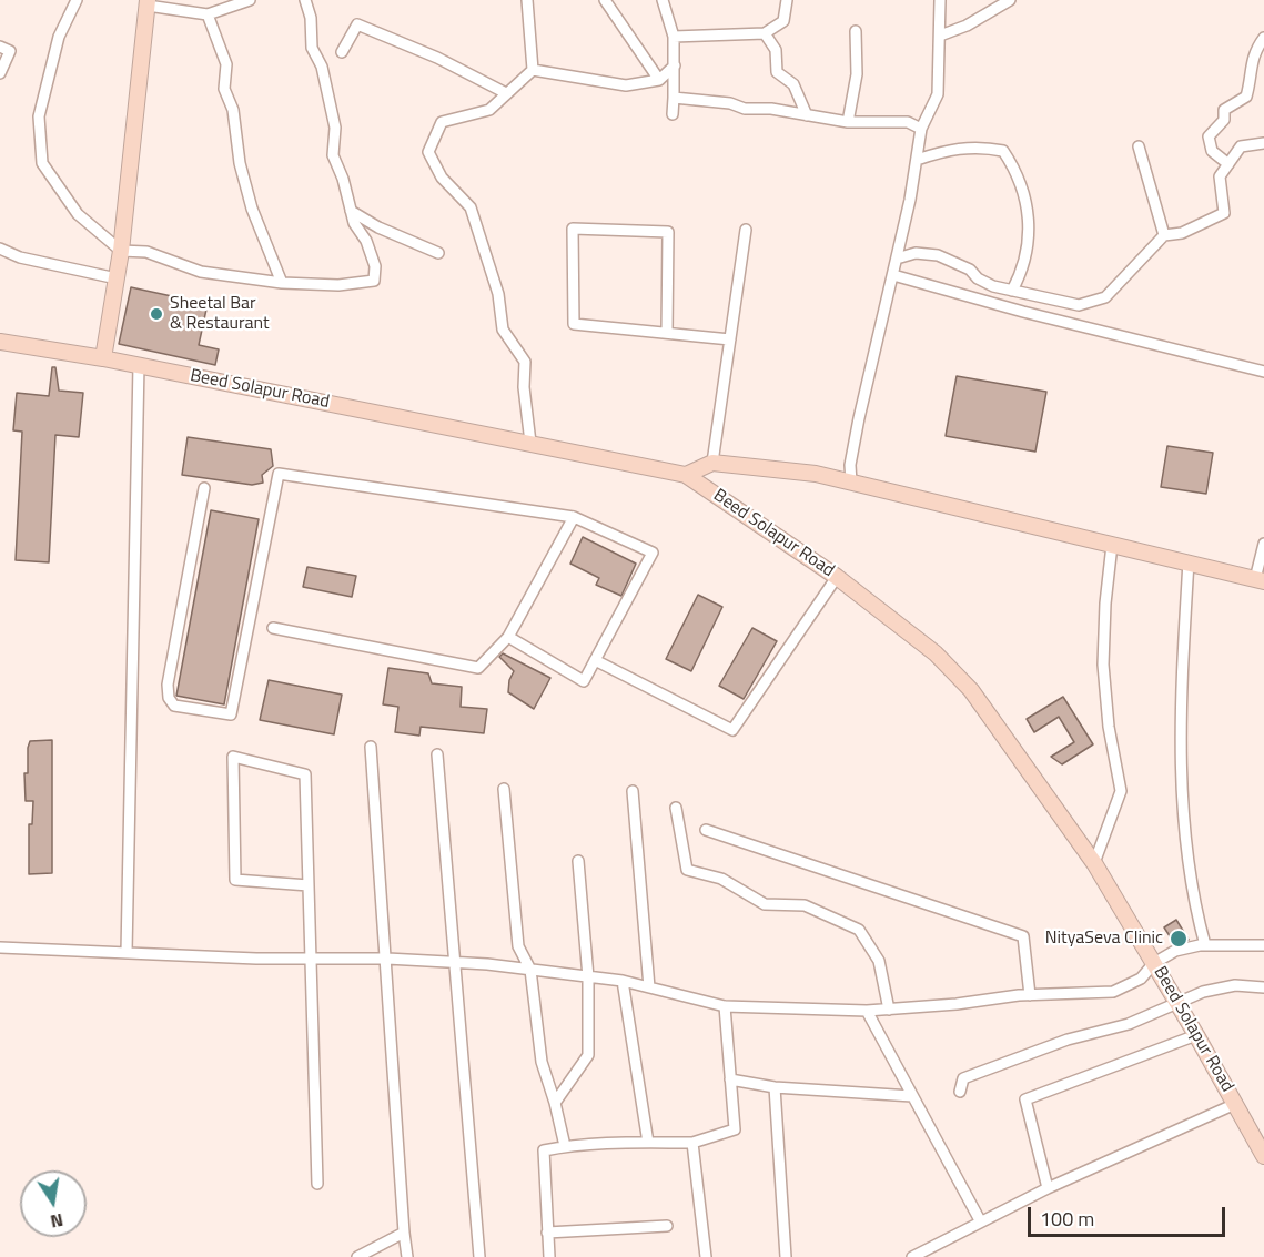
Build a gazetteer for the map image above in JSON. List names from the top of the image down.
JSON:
{
  "streets": {
    "main road": ["Beed Solapur Road"]
  },
  "places": ["Sheetal Bar & Restaurant", "NityaSeva Clinic"],
  "scale_bar": "100 m",
  "north": "bottom"
}
